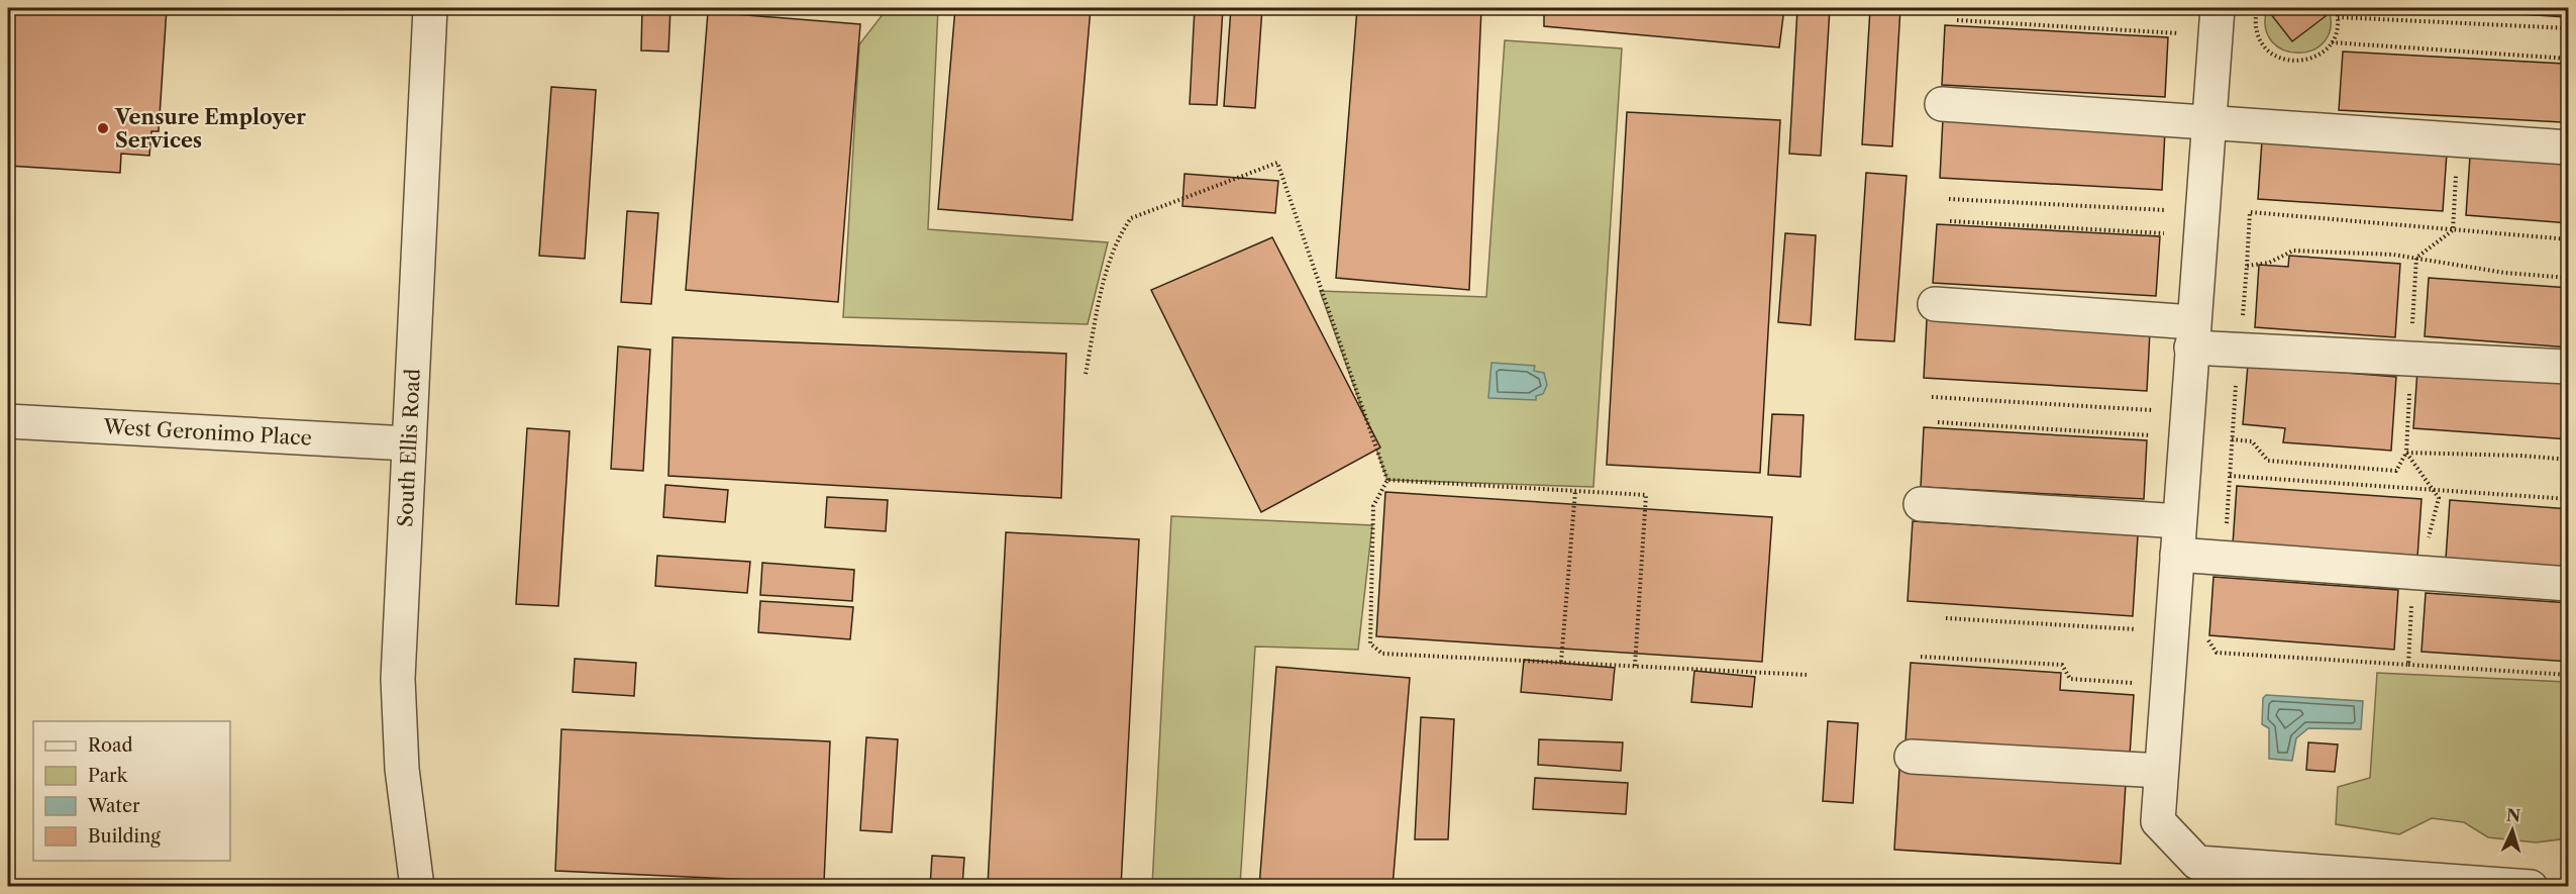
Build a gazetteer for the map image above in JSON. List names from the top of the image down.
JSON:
{
  "streets": {
    "street": ["West Geronimo Place", "South Ellis Road"]
  },
  "crossings": [
    ["West Geronimo Place", "South Ellis Road"]
  ],
  "places": ["Vensure Employer Services"],
  "legend": [
    "Road",
    "Park",
    "Water",
    "Building"
  ],
  "north": "top"
}
